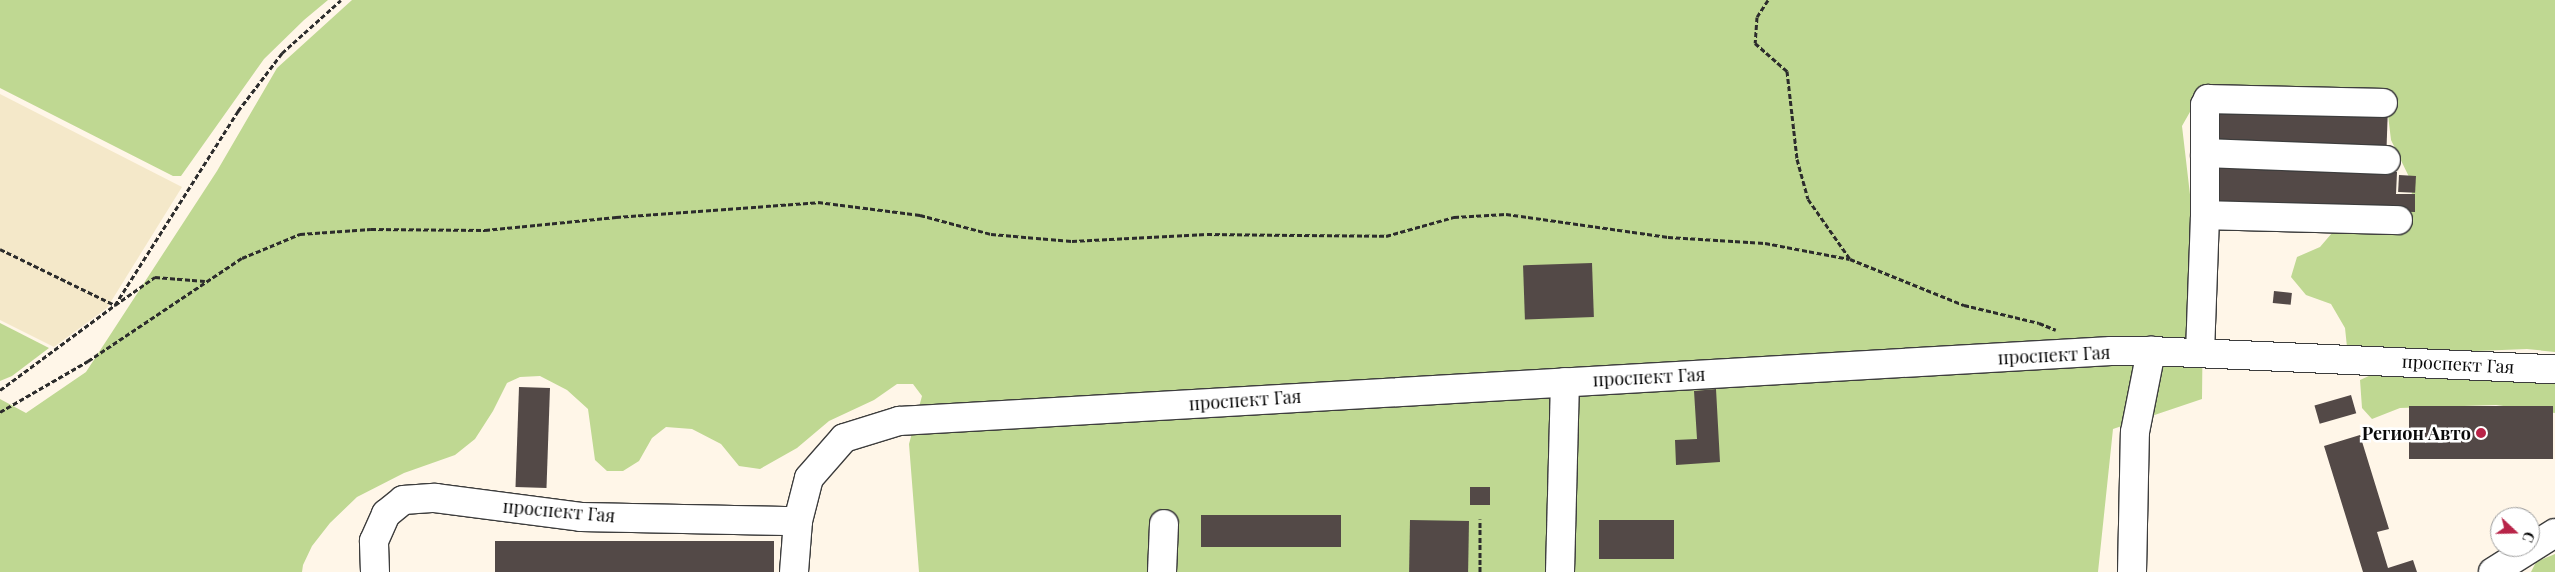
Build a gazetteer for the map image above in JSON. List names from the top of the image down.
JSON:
{
  "streets": {
    "street": ["проспект Гая"]
  },
  "places": ["Регион Авто"],
  "north": "right"
}
